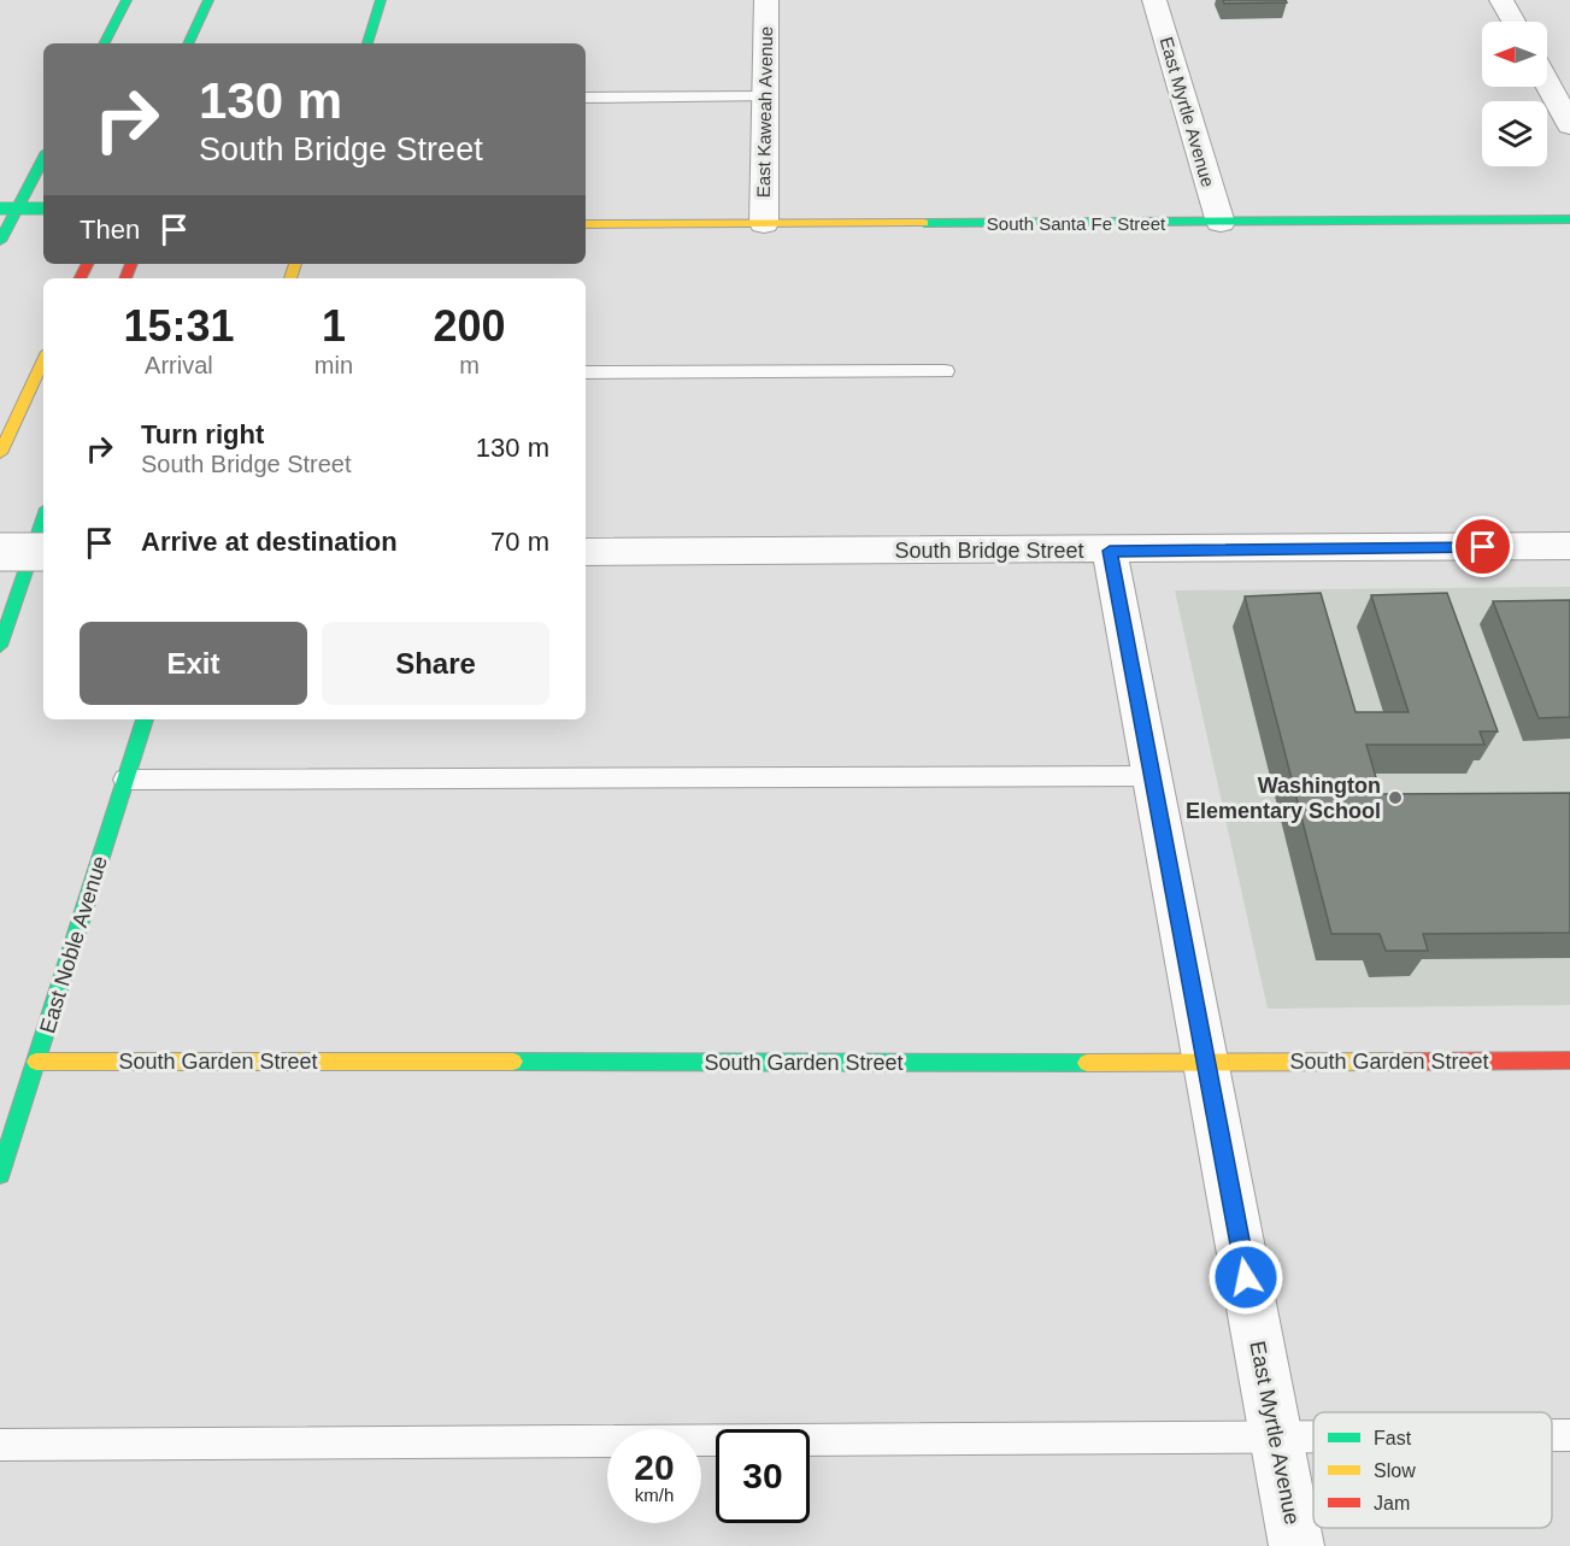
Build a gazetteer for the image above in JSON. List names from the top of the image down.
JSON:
{
  "streets": {
    "main road": ["South Santa Fe Street", "East Noble Avenue", "South Garden Street"],
    "street": ["East Kaweah Avenue", "East Myrtle Avenue", "South Bridge Street"]
  },
  "crossings": [
    ["East Kaweah Avenue", "South Santa Fe Street"],
    ["East Myrtle Avenue", "South Santa Fe Street"],
    ["East Myrtle Avenue", "South Bridge Street"],
    ["East Myrtle Avenue", "South Garden Street"],
    ["East Noble Avenue", "South Garden Street"]
  ],
  "places": ["Washington Elementary School"],
  "legend": ["Fast", "Slow", "Jam"],
  "north": "left",
  "page": {
    "turn": ["130 m", "South Bridge Street"],
    "then": "Then",
    "eta": [
      "15:31",
      "Arrival",
      "1",
      "min",
      "200",
      "m"
    ],
    "list": [
      {
        "name": "Turn right",
        "note": "South Bridge Street",
        "value": "130 m"
      },
      {
        "name": "Arrive at destination",
        "value": "70 m"
      }
    ],
    "buttons": ["Exit", "Share"],
    "speed": "20 km/h",
    "limit": "30"
  }
}
